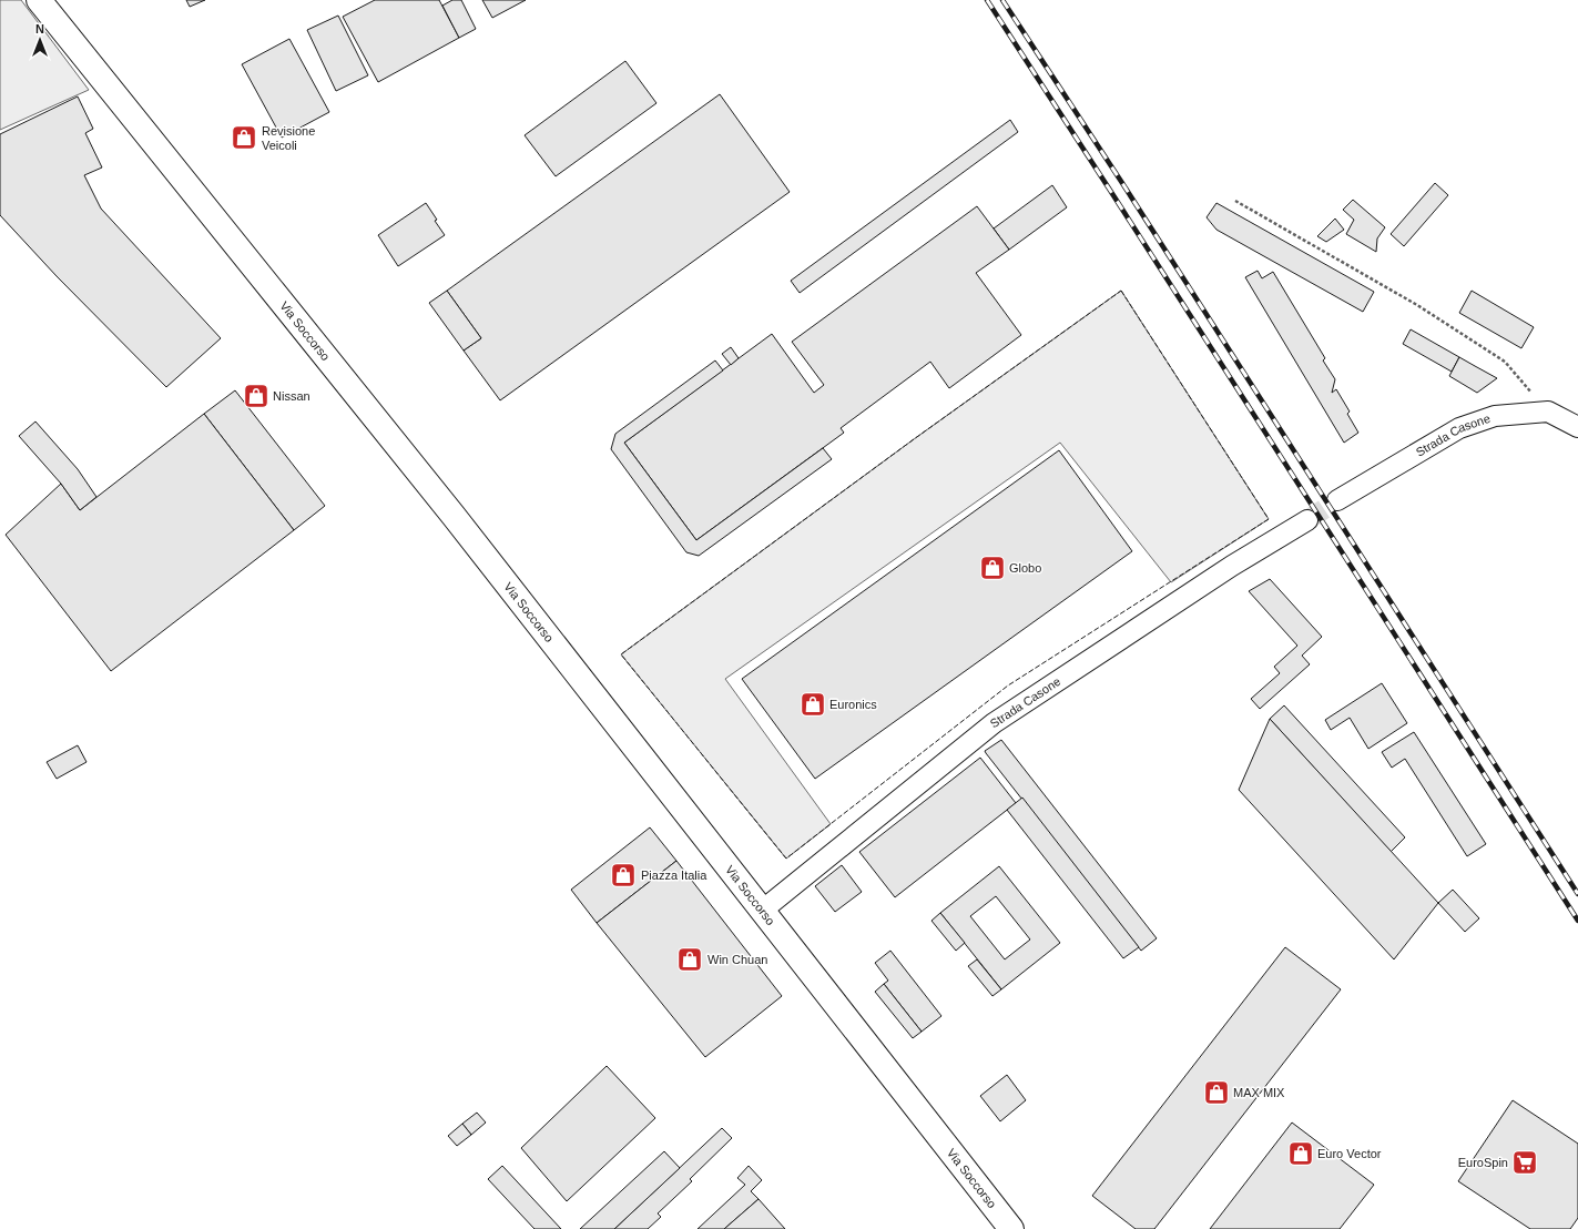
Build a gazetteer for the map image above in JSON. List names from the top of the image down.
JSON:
{
  "streets": {
    "main road": ["Via Soccorso"],
    "street": ["Strada Casone"]
  },
  "crossings": [
    ["Via Soccorso", "Strada Casone"]
  ],
  "places": {
    "shop": [
      "Revisione Veicoli",
      "Nissan",
      "Globo",
      "Euronics",
      "Piazza Italia",
      "Win Chuan",
      "MAX MIX",
      "Euro Vector"
    ],
    "supermarket": ["EuroSpin"]
  },
  "north": "top"
}
